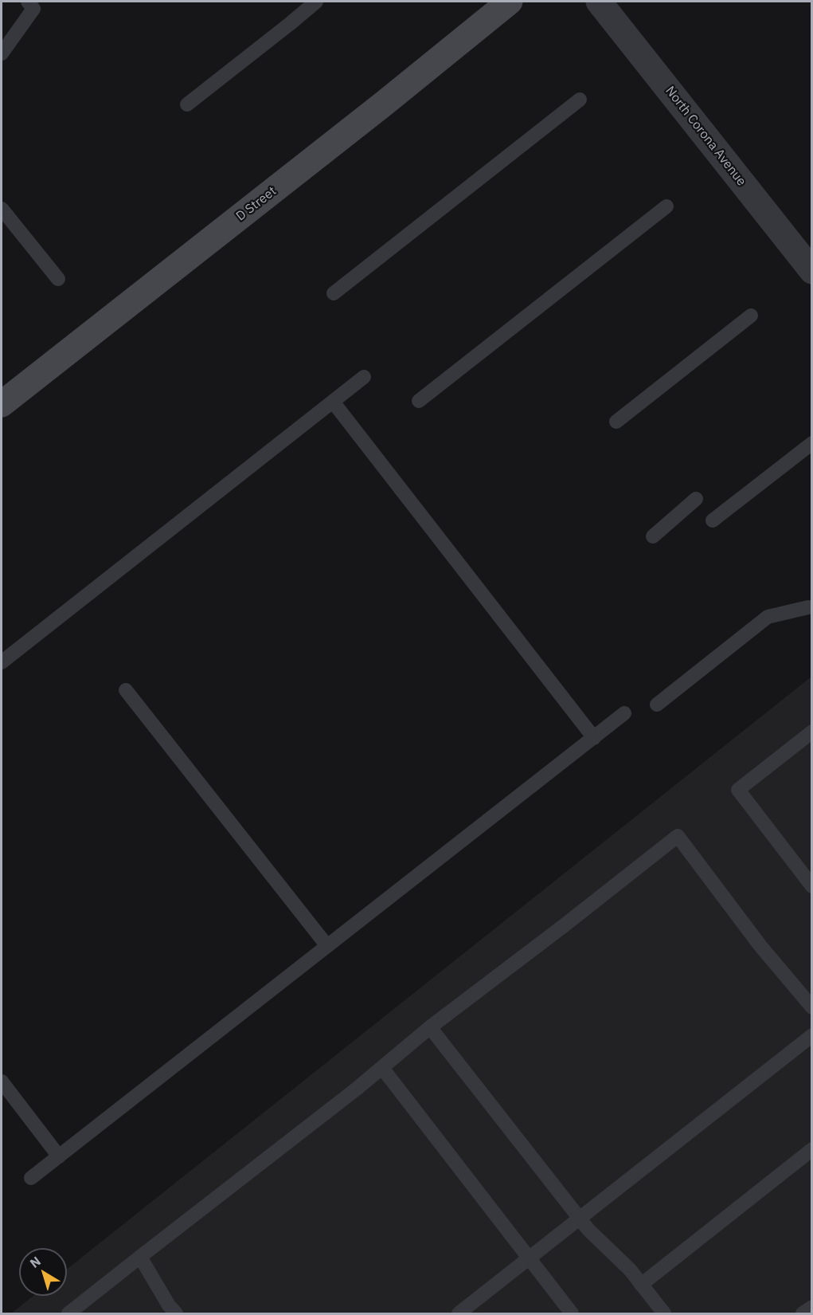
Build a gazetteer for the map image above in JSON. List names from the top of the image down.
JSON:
{
  "streets": {
    "street": ["North Corona Avenue", "D Street"]
  },
  "north": "top left"
}
